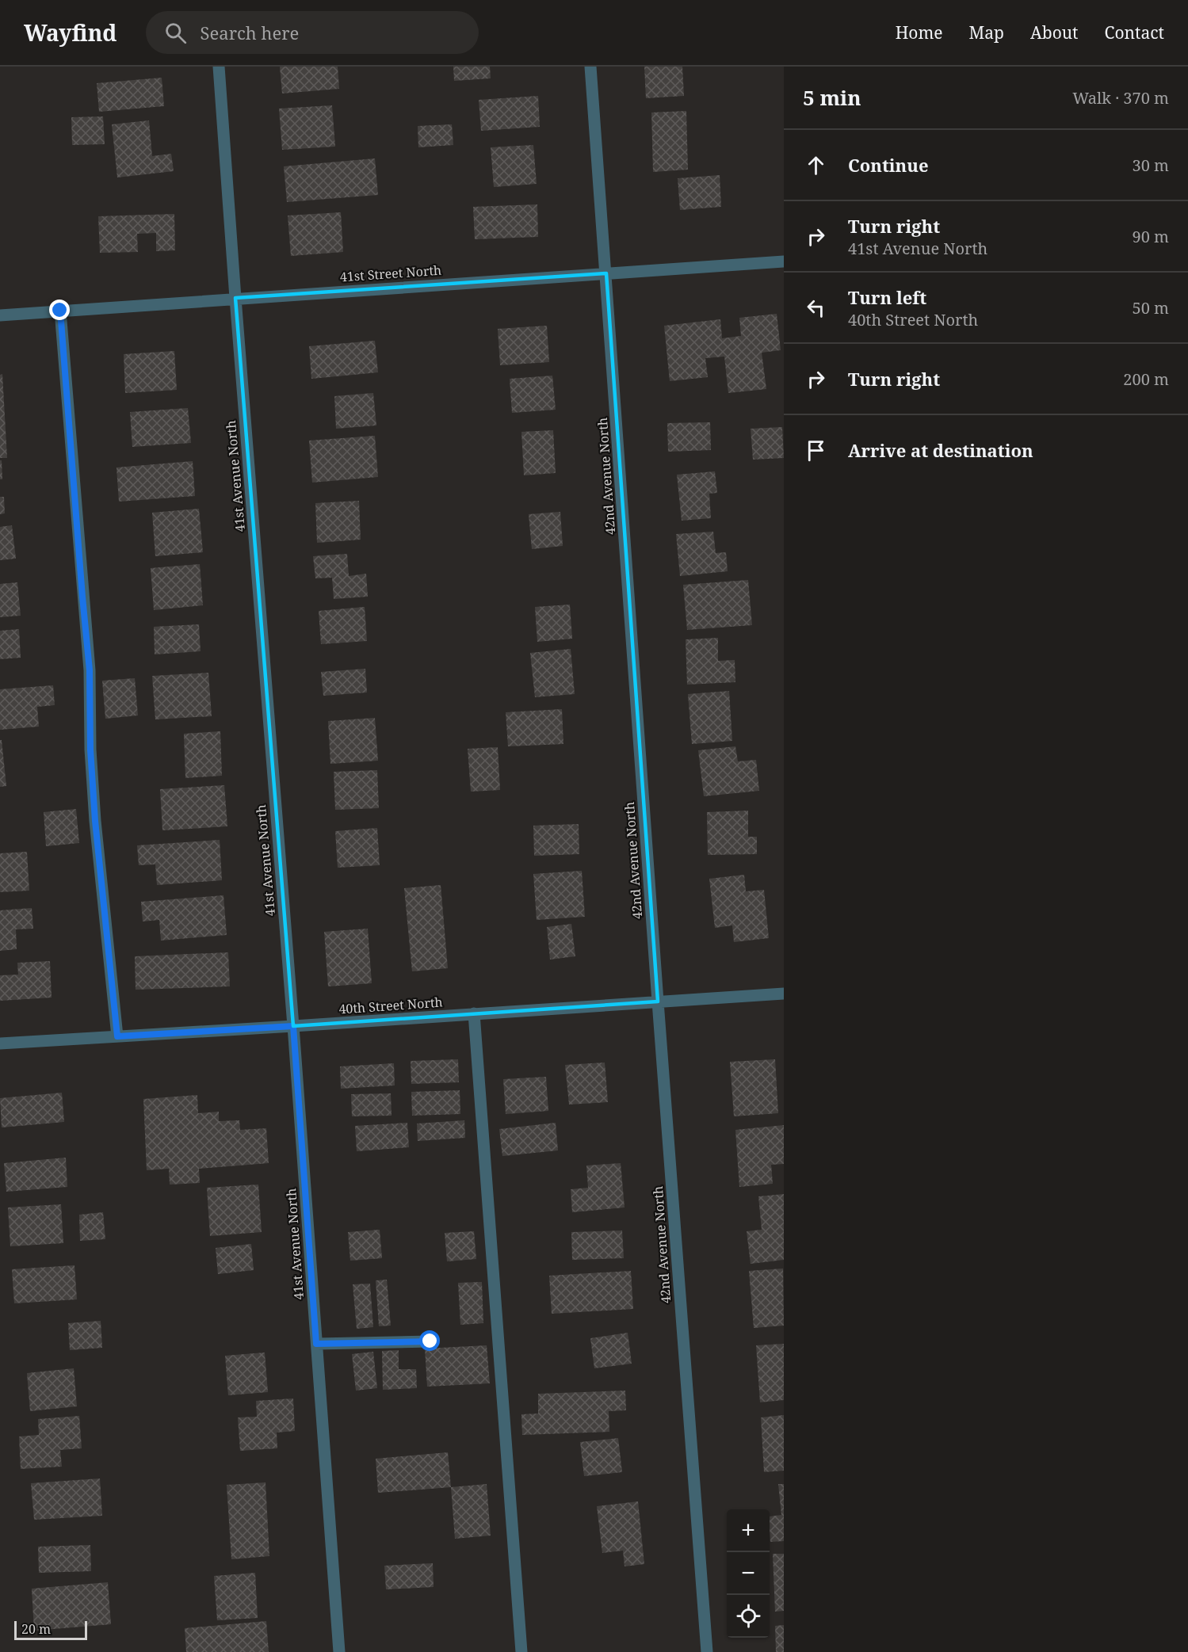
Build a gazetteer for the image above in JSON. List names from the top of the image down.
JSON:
{
  "streets": {
    "street": [
      "41st Street North",
      "41st Avenue North",
      "42nd Avenue North",
      "40th Street North"
    ]
  },
  "crossings": [
    ["41st Street North", "41st Avenue North"],
    ["41st Street North", "42nd Avenue North"],
    ["41st Avenue North", "40th Street North"],
    ["42nd Avenue North", "40th Street North"]
  ],
  "scale_bar": "20 m",
  "page": {
    "header": "Wayfind",
    "search": "Search here",
    "nav": [
      "Home",
      "Map",
      "About",
      "Contact"
    ],
    "heading": ["5 min", "Walk · 370 m"],
    "list": [
      ["Continue", "30 m"],
      ["Turn right", "41st Avenue North", "90 m"],
      ["Turn left", "40th Street North", "50 m"],
      ["Turn right", "200 m"],
      "Arrive at destination"
    ],
    "map_buttons": ["+", "−"],
    "scale": "20 m"
  }
}
